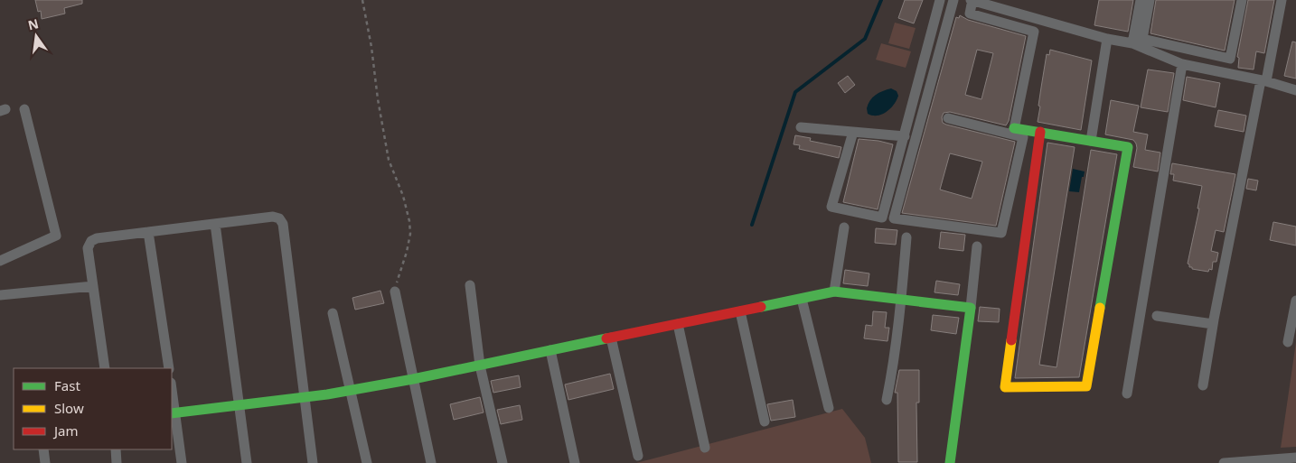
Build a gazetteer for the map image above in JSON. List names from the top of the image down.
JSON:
{
  "legend": ["Fast", "Slow", "Jam"],
  "north": "top"
}
